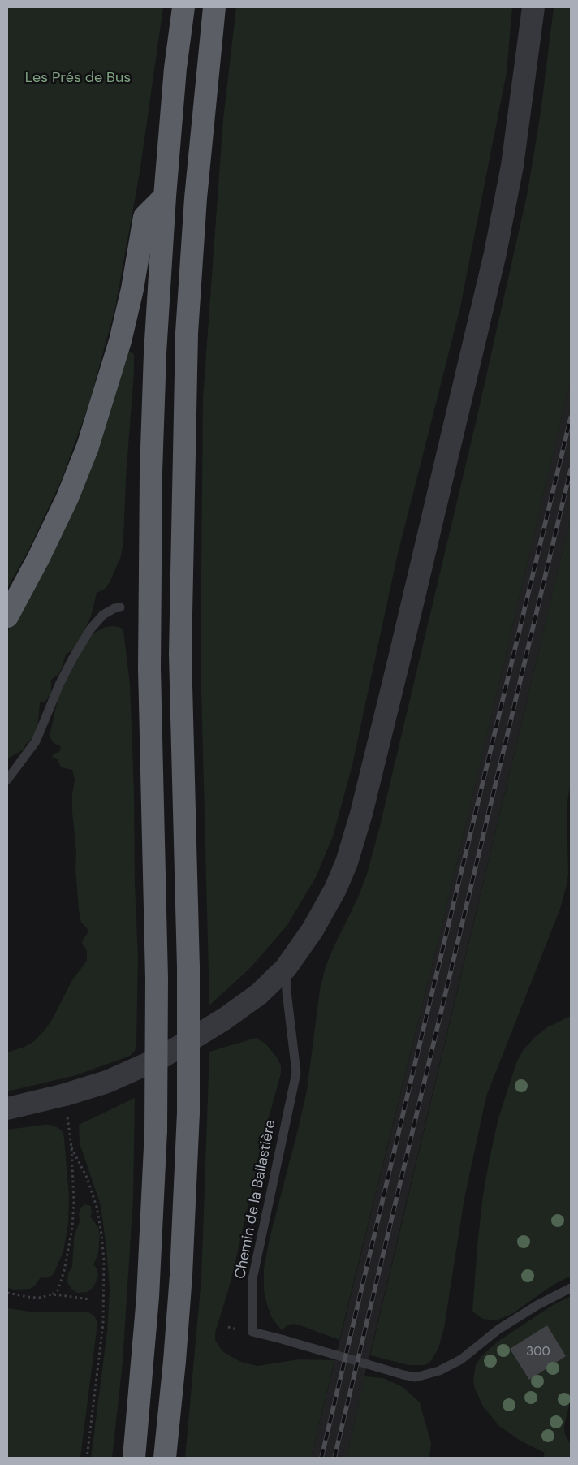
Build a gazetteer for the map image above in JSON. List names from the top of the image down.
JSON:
{
  "streets": {
    "lane": ["Chemin de la Ballastière"]
  },
  "parks": ["Les Prés de Bus"],
  "house_numbers": ["300"]
}
